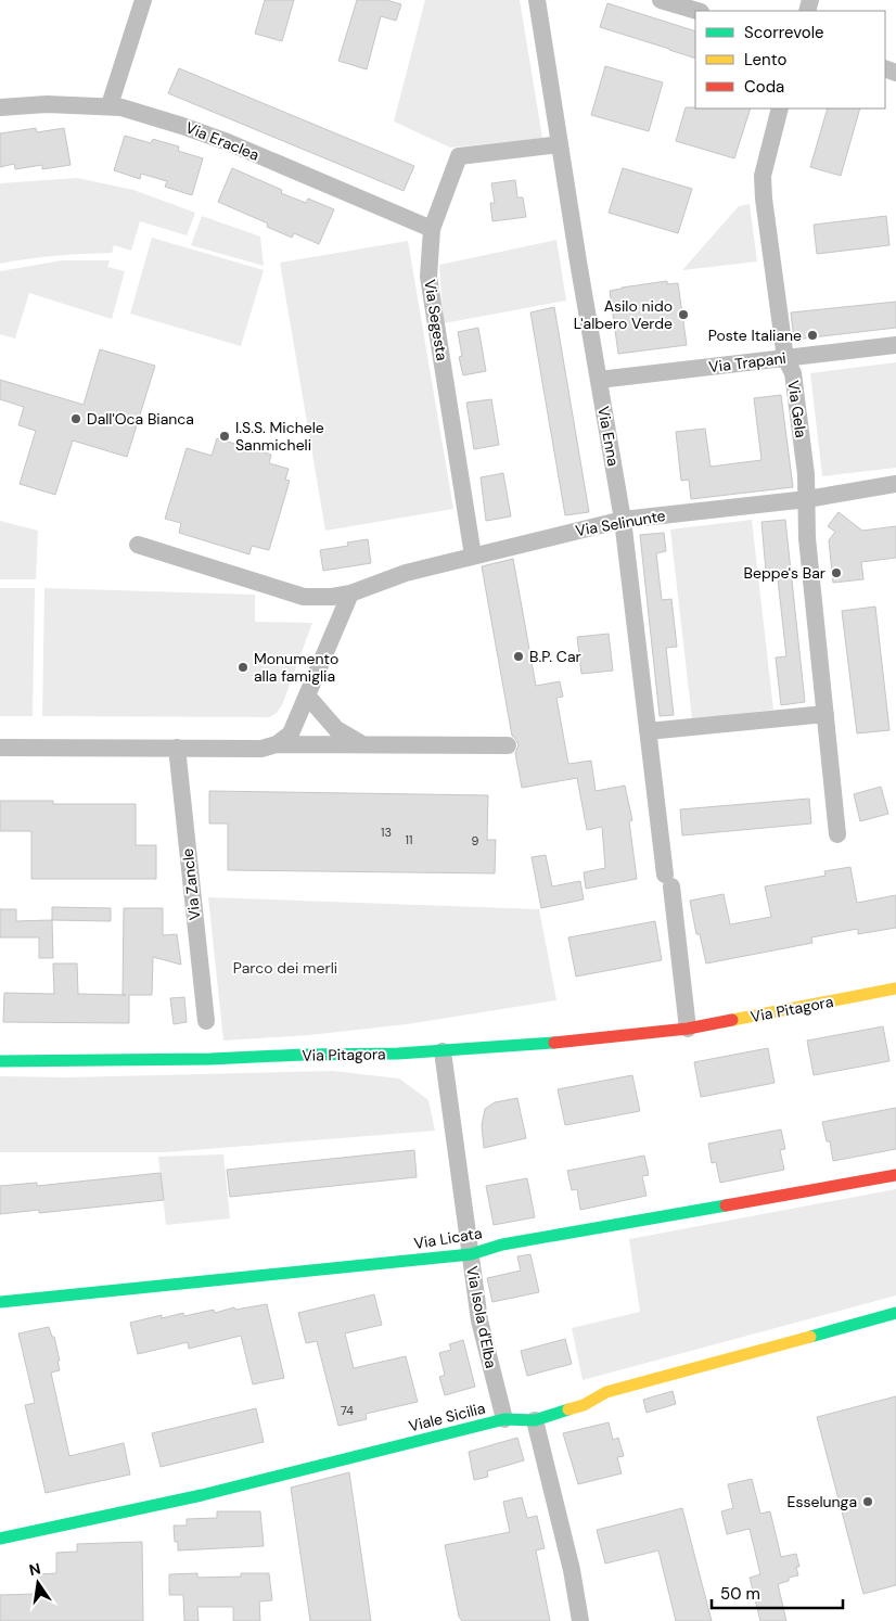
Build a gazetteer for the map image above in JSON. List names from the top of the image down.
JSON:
{
  "streets": {
    "street": [
      "Via Eraclea",
      "Via Segesta",
      "Via Trapani",
      "Via Gela",
      "Via Enna",
      "Via Selinunte",
      "Via Zancle",
      "Via Pitagora",
      "Via Licata",
      "Via Isola d'Elba",
      "Viale Sicilia"
    ]
  },
  "crossings": [
    ["Via Eraclea", "Via Segesta"],
    ["Via Segesta", "Via Enna"],
    ["Via Segesta", "Via Selinunte"],
    ["Via Trapani", "Via Gela"],
    ["Via Trapani", "Via Enna"],
    ["Via Gela", "Via Selinunte"],
    ["Via Enna", "Via Selinunte"],
    ["Via Enna", "Via Pitagora"],
    ["Via Pitagora", "Via Isola d'Elba"],
    ["Via Licata", "Via Isola d'Elba"],
    ["Via Isola d'Elba", "Viale Sicilia"]
  ],
  "parks": ["Parco dei merli"],
  "places": [
    "Asilo nido L'albero Verde",
    "Poste Italiane",
    "Dall'Oca Bianca",
    "I.S.S. Michele Sanmicheli",
    "Beppe's Bar",
    "B.P. Car",
    "Monumento alla famiglia",
    "Esselunga"
  ],
  "house_numbers": [
    "13",
    "11",
    "9",
    "74"
  ],
  "legend": ["Scorrevole", "Lento", "Coda"],
  "scale_bar": "50 m",
  "north": "top"
}
